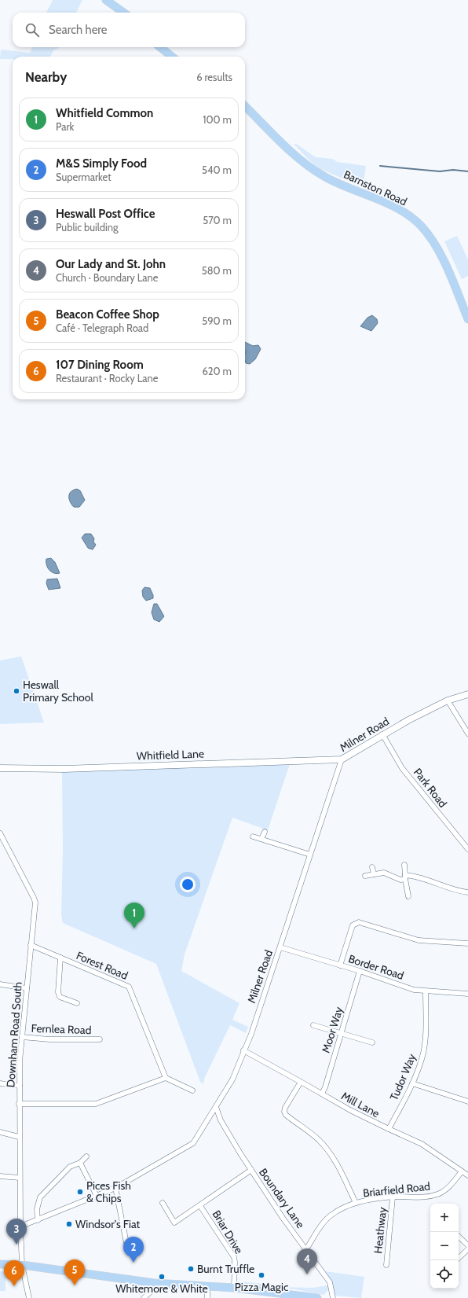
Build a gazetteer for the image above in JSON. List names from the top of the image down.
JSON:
{
  "streets": {
    "main road": ["Barnston Road"],
    "street": [
      "Milner Road",
      "Whitfield Lane",
      "Park Road",
      "Forest Road",
      "Border Road",
      "Fernlea Road",
      "Moor Way",
      "Downham Road South",
      "Tudor Way",
      "Mill Lane",
      "Briarfield Road",
      "Boundary Lane",
      "Heathway",
      "Briar Drive"
    ]
  },
  "crossings": [
    ["Milner Road", "Whitfield Lane"],
    ["Milner Road", "Park Road"],
    ["Milner Road", "Border Road"],
    ["Milner Road", "Downham Road South"],
    ["Milner Road", "Mill Lane"],
    ["Milner Road", "Boundary Lane"],
    ["Forest Road", "Downham Road South"],
    ["Border Road", "Moor Way"],
    ["Border Road", "Tudor Way"],
    ["Fernlea Road", "Downham Road South"],
    ["Moor Way", "Mill Lane"],
    ["Tudor Way", "Mill Lane"],
    ["Mill Lane", "Briarfield Road"],
    ["Briarfield Road", "Boundary Lane"],
    ["Briarfield Road", "Heathway"],
    ["Boundary Lane", "Briar Drive"]
  ],
  "places": [
    "Heswall Primary School",
    "Pices Fish & Chips",
    "Windsor's Fiat",
    "Burnt Truffle",
    "Pizza Magic",
    "Whitemore & White"
  ],
  "page": {
    "search": "Search here",
    "heading": ["Nearby", "6 results"],
    "list": [
      {
        "mark": "1",
        "name": "Whitfield Common",
        "note": "Park",
        "value": "100 m"
      },
      {
        "mark": "2",
        "name": "M&S Simply Food",
        "note": "Supermarket",
        "value": "540 m"
      },
      {
        "mark": "3",
        "name": "Heswall Post Office",
        "note": "Public building",
        "value": "570 m"
      },
      {
        "mark": "4",
        "name": "Our Lady and St. John",
        "note": "Church · Boundary Lane",
        "value": "580 m"
      },
      {
        "mark": "5",
        "name": "Beacon Coffee Shop",
        "note": "Café · Telegraph Road",
        "value": "590 m"
      },
      {
        "mark": "6",
        "name": "107 Dining Room",
        "note": "Restaurant · Rocky Lane",
        "value": "620 m"
      }
    ],
    "pins": [
      "1",
      "3",
      "2",
      "4",
      "5",
      "6"
    ],
    "map_buttons": ["+", "−"]
  }
}
